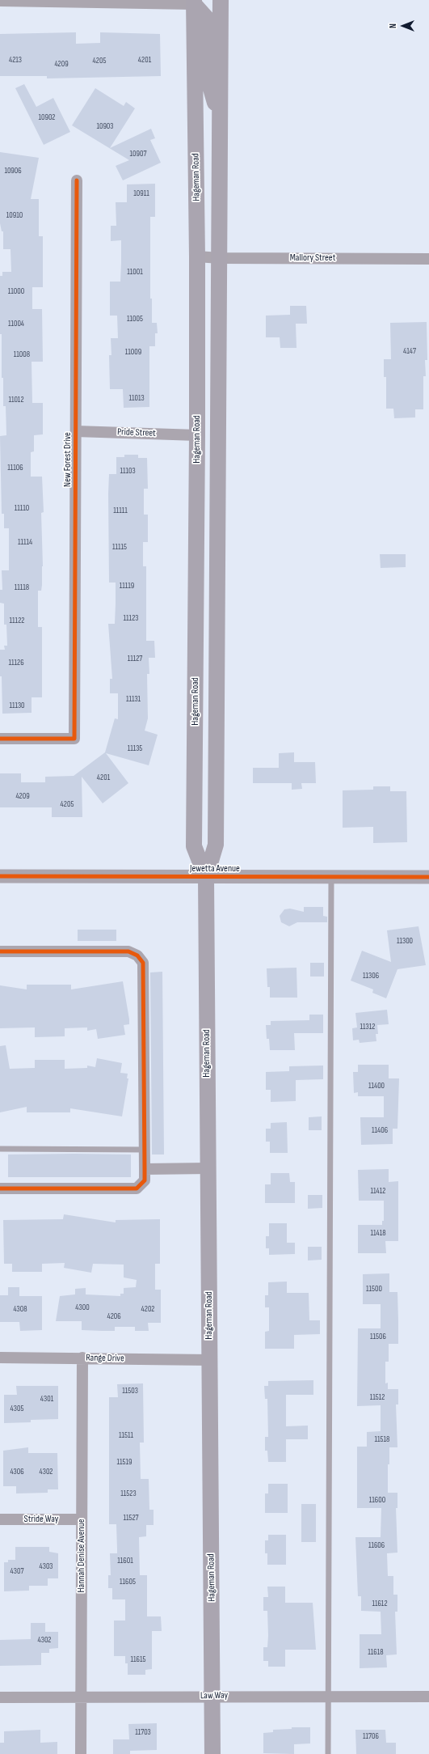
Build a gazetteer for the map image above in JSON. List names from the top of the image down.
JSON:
{
  "streets": {
    "main road": ["Hageman Road"],
    "street": [
      "Mallory Street",
      "Pride Street",
      "New Forest Drive",
      "Jewetta Avenue",
      "Range Drive",
      "Stride Way",
      "Hannah Denise Avenue",
      "Law Way"
    ]
  },
  "crossings": [
    ["Hageman Road", "Mallory Street"],
    ["Hageman Road", "Pride Street"],
    ["Hageman Road", "Jewetta Avenue"],
    ["Hageman Road", "Range Drive"],
    ["Hageman Road", "Law Way"],
    ["Pride Street", "New Forest Drive"],
    ["Range Drive", "Hannah Denise Avenue"],
    ["Stride Way", "Hannah Denise Avenue"],
    ["Hannah Denise Avenue", "Law Way"]
  ],
  "house_numbers": [
    "4213",
    "4201",
    "4205",
    "4209",
    "10902",
    "10903",
    "10907",
    "10906",
    "10911",
    "10910",
    "11001",
    "11000",
    "11005",
    "11004",
    "4147",
    "11009",
    "11008",
    "11013",
    "11012",
    "11106",
    "11103",
    "11110",
    "11111",
    "11114",
    "11115",
    "11119",
    "11118",
    "11123",
    "11122",
    "11127",
    "11126",
    "11131",
    "11130",
    "11135",
    "4201",
    "4209",
    "4205",
    "11300",
    "11306",
    "11312",
    "11400",
    "11406",
    "11412",
    "11418",
    "11500",
    "4300",
    "4308",
    "4202",
    "4206",
    "11506",
    "11503",
    "11512",
    "4301",
    "4305",
    "11511",
    "11518",
    "11519",
    "4306",
    "4302",
    "11523",
    "11600",
    "11527",
    "11606",
    "11601",
    "4303",
    "4307",
    "11605",
    "11612",
    "4302",
    "11618",
    "11615",
    "11703",
    "11706"
  ],
  "north": "left"
}
